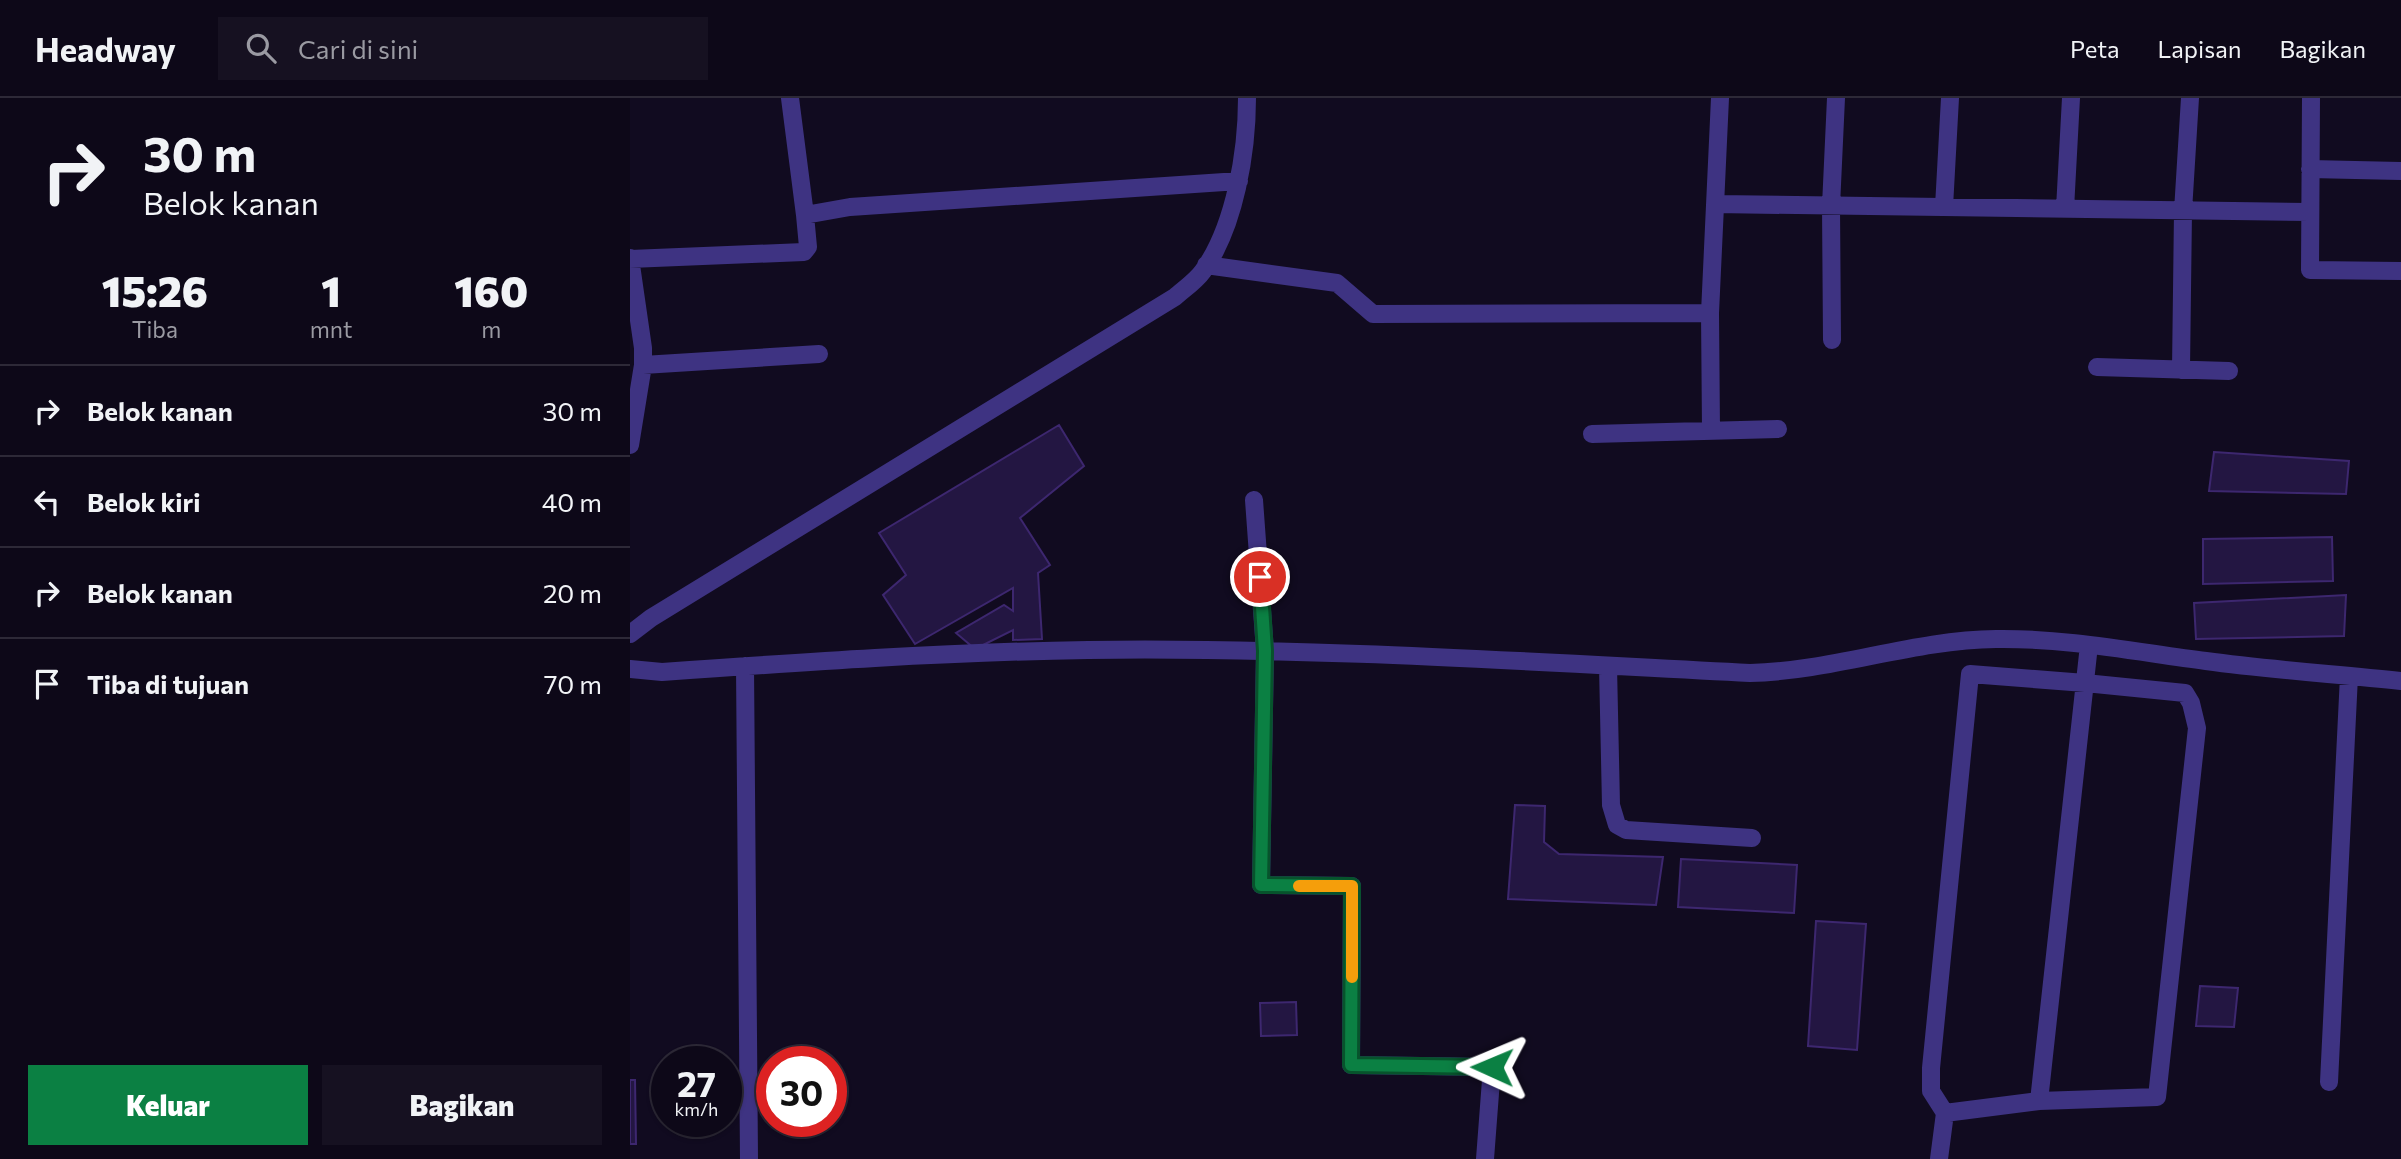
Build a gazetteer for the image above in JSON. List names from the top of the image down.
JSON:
{
  "page": {
    "header": "Headway",
    "search": "Cari di sini",
    "nav": ["Peta", "Lapisan", "Bagikan"],
    "turn": ["30 m", "Belok kanan"],
    "eta": [
      "15:26",
      "Tiba",
      "1",
      "mnt",
      "160",
      "m"
    ],
    "list": [
      {
        "name": "Belok kanan",
        "value": "30 m"
      },
      {
        "name": "Belok kiri",
        "value": "40 m"
      },
      {
        "name": "Belok kanan",
        "value": "20 m"
      },
      {
        "name": "Tiba di tujuan",
        "value": "70 m"
      }
    ],
    "speed": "27 km/h",
    "limit": "30",
    "buttons": ["Keluar", "Bagikan"]
  }
}
